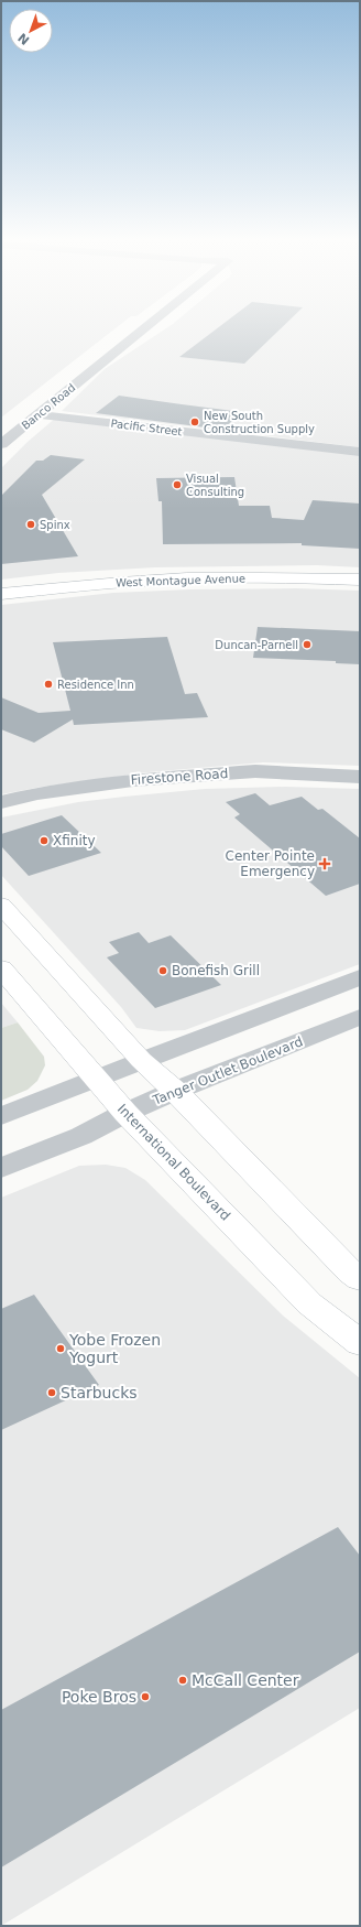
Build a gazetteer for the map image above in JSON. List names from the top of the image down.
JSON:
{
  "streets": {
    "main road": ["West Montague Avenue", "International Boulevard"],
    "street": [
      "Banco Road",
      "Pacific Street",
      "Firestone Road",
      "Tanger Outlet Boulevard"
    ]
  },
  "crossings": [
    ["Banco Road", "Pacific Street"],
    ["Tanger Outlet Boulevard", "International Boulevard"]
  ],
  "places": {
    "other": [
      "New South Construction Supply",
      "Visual Consulting",
      "Spinx",
      "Duncan-Parnell",
      "Residence Inn",
      "Xfinity",
      "Bonefish Grill",
      "Yobe Frozen Yogurt",
      "Starbucks",
      "McCall Center",
      "Poke Bros"
    ],
    "health": ["Center Pointe Emergency"]
  },
  "north": "bottom left"
}
